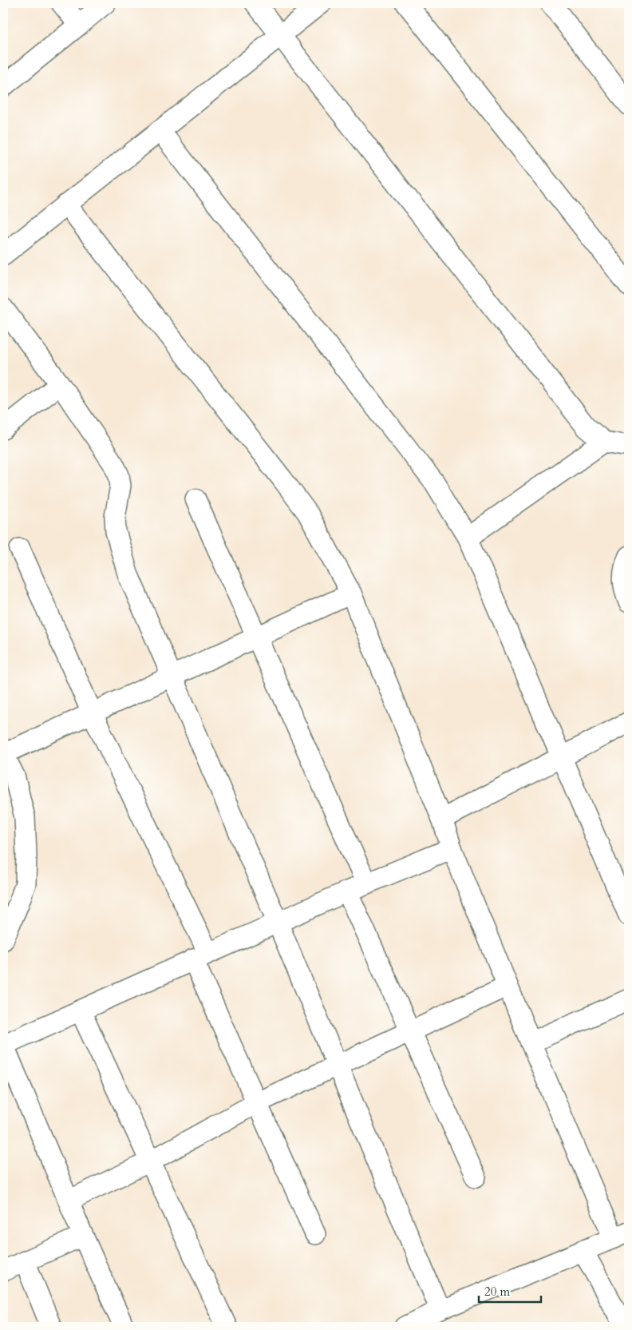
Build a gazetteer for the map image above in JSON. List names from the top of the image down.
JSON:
{
  "scale_bar": "20 m"
}
